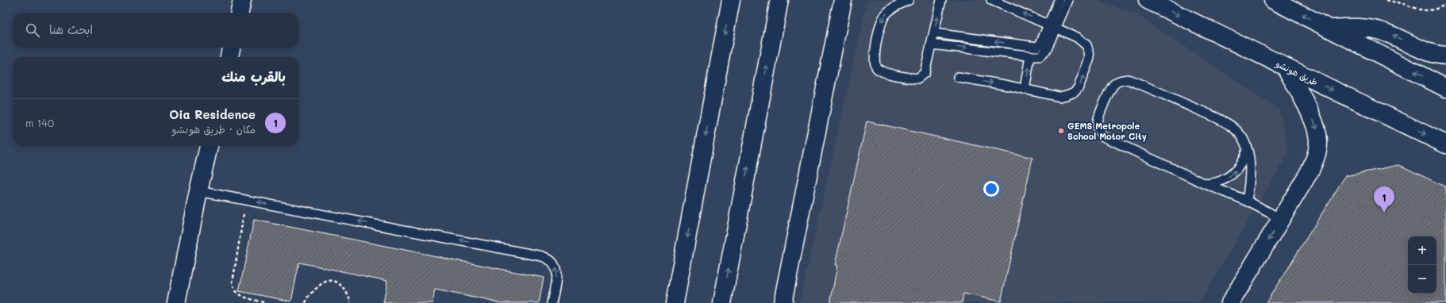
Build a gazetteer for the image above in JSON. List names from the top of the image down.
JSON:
{
  "streets": {
    "street": ["طريق هونشو"]
  },
  "places": ["GEMS Metropole School Motor City"],
  "page": {
    "search": "ابحث هنا",
    "heading": "بالقرب منك",
    "list": [
      {
        "mark": "1",
        "name": "Oia Residence",
        "note": "مكان · طريق هونشو",
        "value": "140 m"
      }
    ],
    "pins": "1",
    "map_buttons": ["+", "−"]
  }
}
